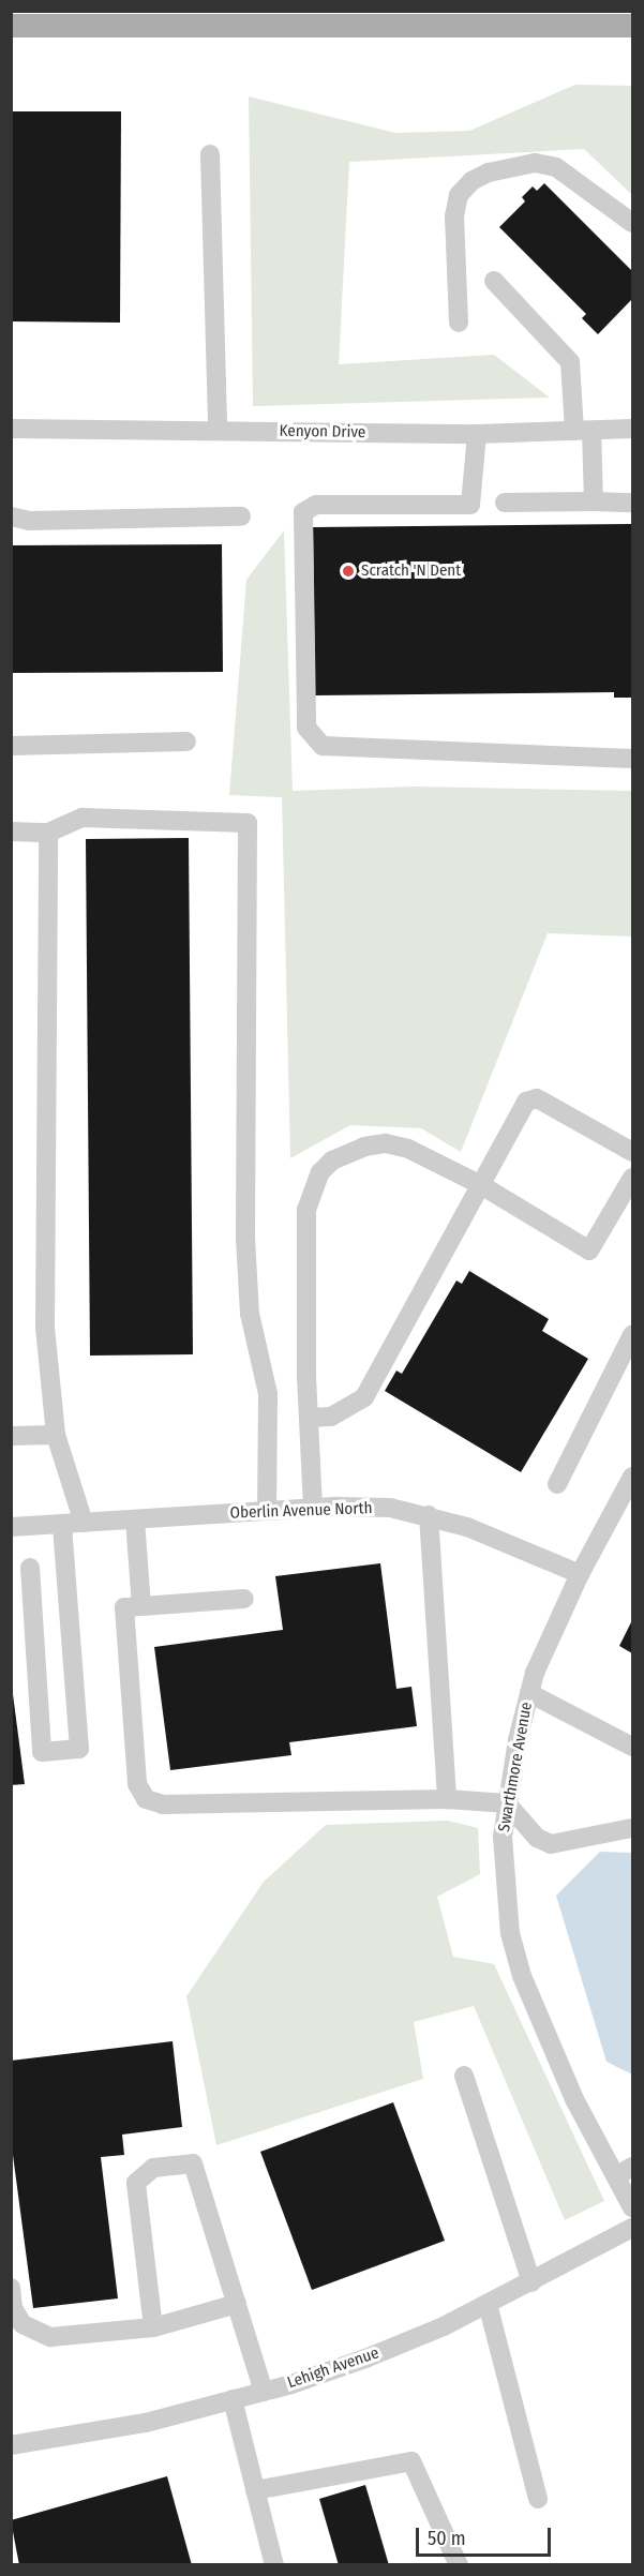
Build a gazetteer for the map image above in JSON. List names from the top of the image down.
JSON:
{
  "streets": {
    "street": [
      "Kenyon Drive",
      "Oberlin Avenue North",
      "Swarthmore Avenue",
      "Lehigh Avenue"
    ]
  },
  "crossings": [
    ["Oberlin Avenue North", "Swarthmore Avenue"]
  ],
  "places": ["Scratch 'N Dent"],
  "scale_bar": "50 m"
}
